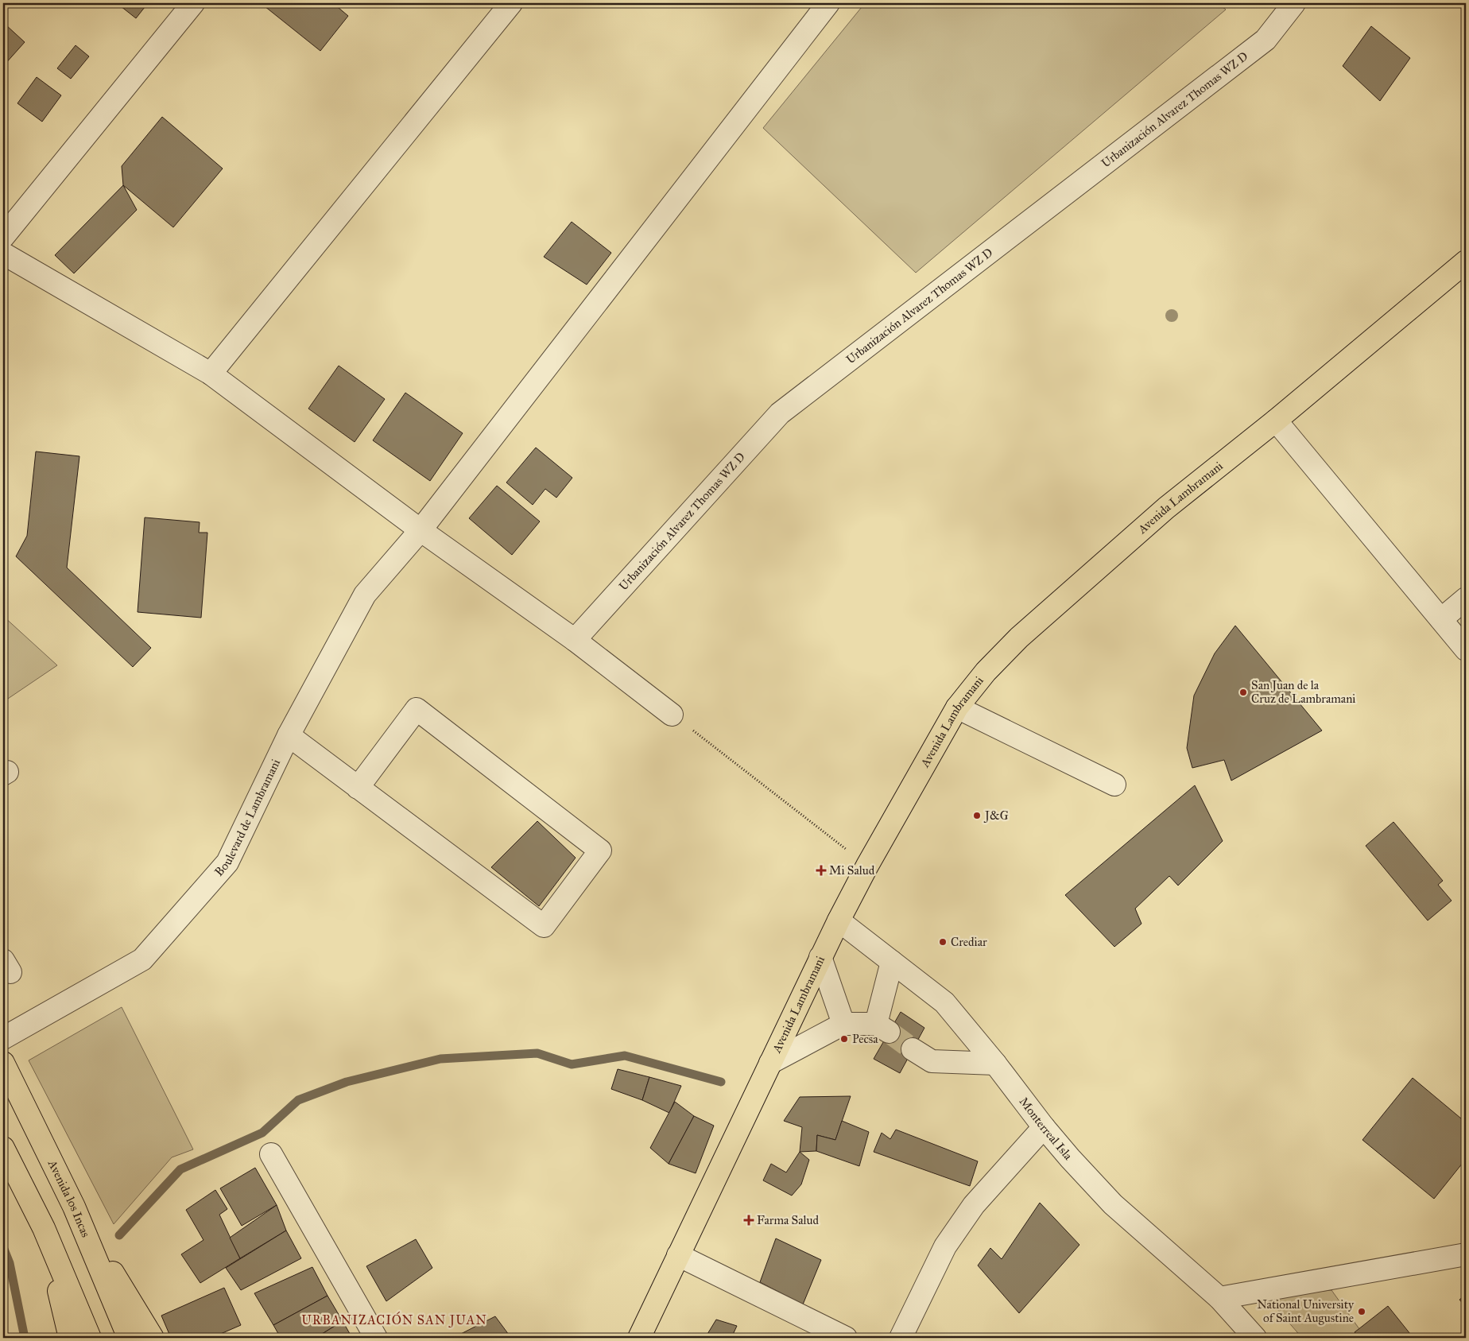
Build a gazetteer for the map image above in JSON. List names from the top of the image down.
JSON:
{
  "streets": {
    "main road": ["Avenida Lambramani", "Avenida los Incas"],
    "street": ["Urbanización Alvarez Thomas WZ D", "Boulevard de Lambramani", "Monterreal Isla"]
  },
  "crossings": [
    ["Avenida Lambramani", "Monterreal Isla"]
  ],
  "districts": ["URBANIZACIÓN SAN JUAN"],
  "places": {
    "other": [
      "San Juan de la Cruz de Lambramani",
      "J&G",
      "Crediar",
      "Pecsa",
      "National University of Saint Augustine"
    ],
    "health": ["Mi Salud", "Farma Salud"]
  }
}
